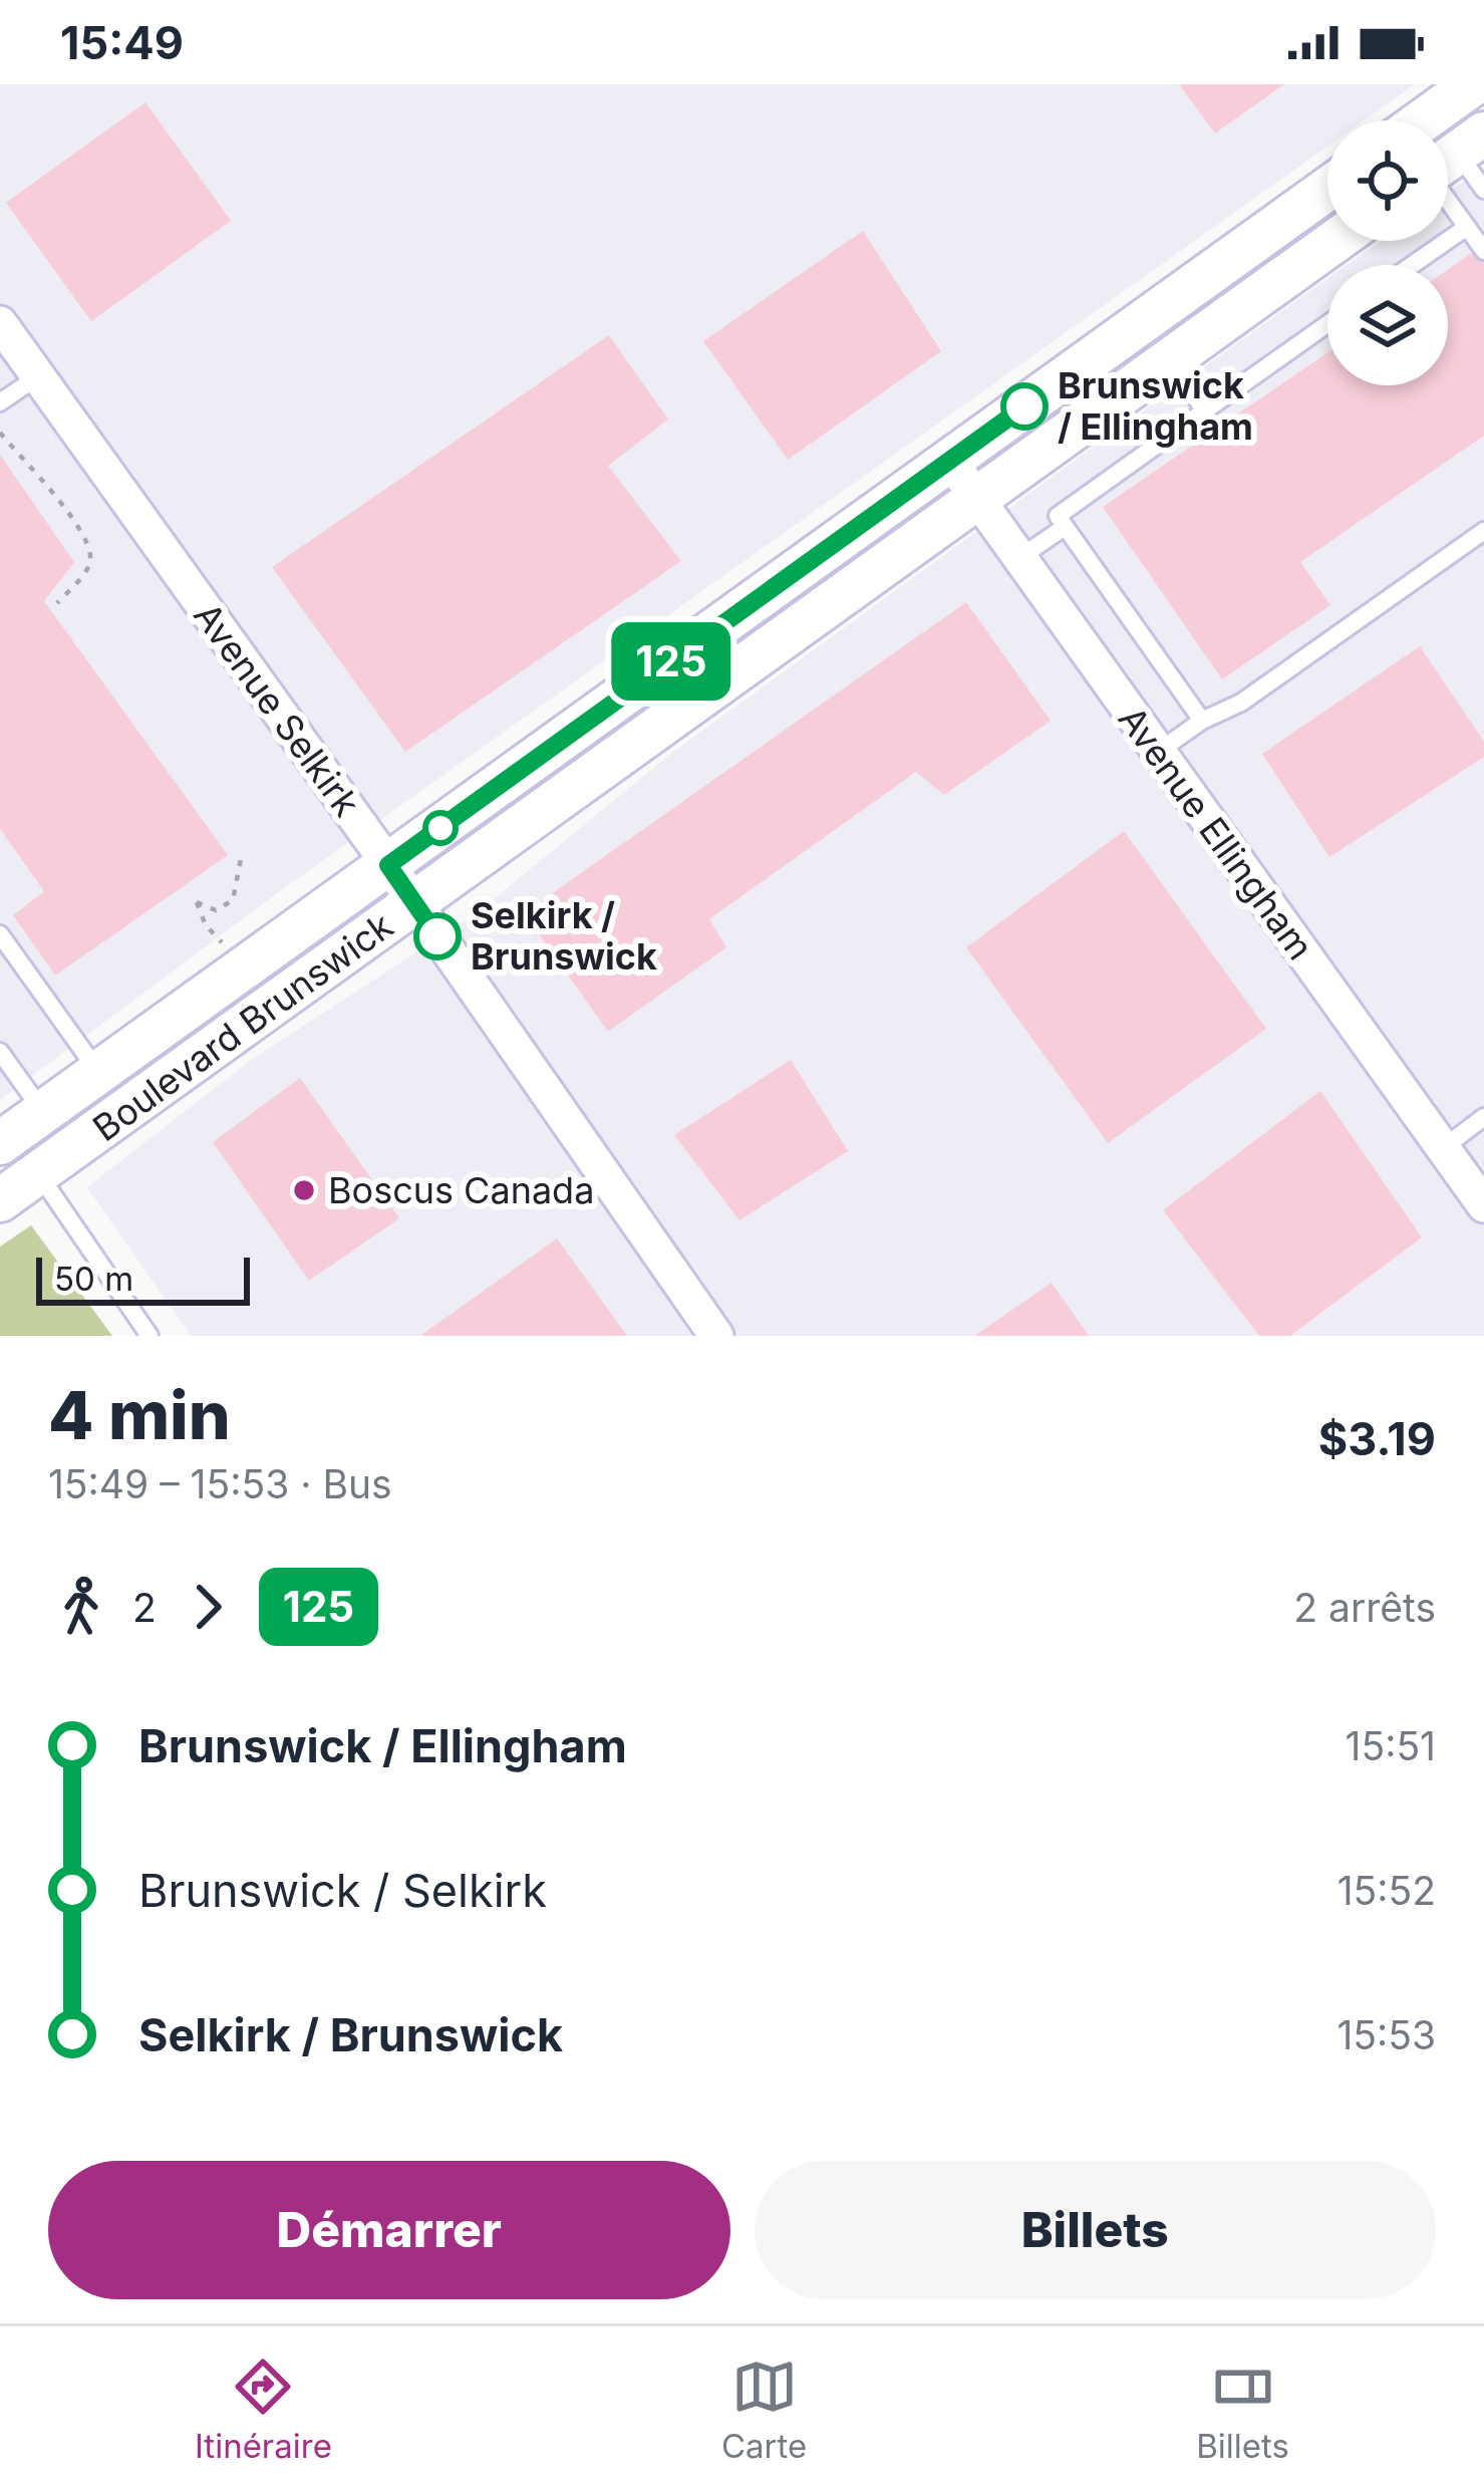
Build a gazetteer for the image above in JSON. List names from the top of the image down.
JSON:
{
  "streets": {
    "street": ["Avenue Selkirk", "Avenue Ellingham", "Boulevard Brunswick"]
  },
  "crossings": [
    ["Avenue Selkirk", "Boulevard Brunswick"],
    ["Avenue Ellingham", "Boulevard Brunswick"]
  ],
  "places": ["Brunswick / Ellingham", "Selkirk / Brunswick", "Boscus Canada"],
  "lines": ["bus line 125"],
  "scale_bar": "50 m",
  "page": {
    "status": "15:49",
    "on_map": "125",
    "scale": "50 m",
    "heading": ["4 min", "15:49 – 15:53 · Bus", "$3.19"],
    "legs": ["2", "125", "2 arrêts"],
    "list": [
      {
        "name": "Brunswick / Ellingham",
        "value": "15:51"
      },
      {
        "name": "Brunswick / Selkirk",
        "value": "15:52"
      },
      {
        "name": "Selkirk / Brunswick",
        "value": "15:53"
      }
    ],
    "buttons": ["Démarrer", "Billets"],
    "tabs": ["Itinéraire", "Carte", "Billets"]
  }
}
